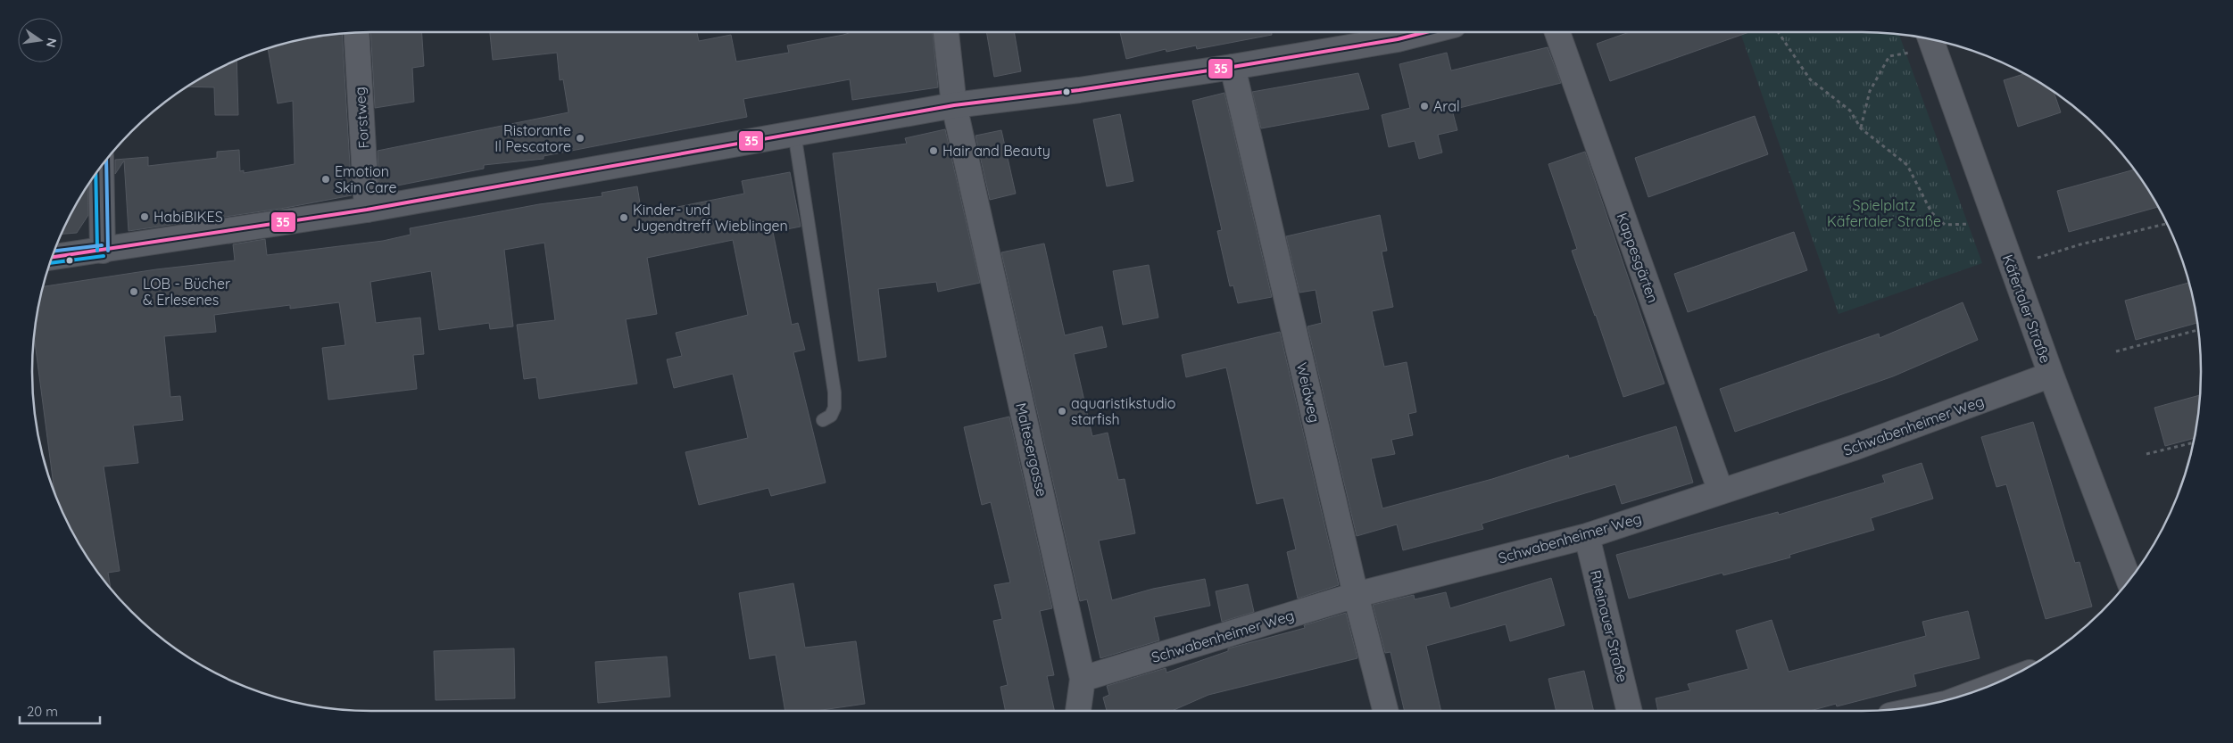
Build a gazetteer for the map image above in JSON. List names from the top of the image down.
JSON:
{
  "streets": {
    "street": [
      "Forstweg",
      "Kappesgärten",
      "Käfertaler Straße",
      "Weidweg",
      "Schwabenheimer Weg",
      "Maltesergasse",
      "Rheinauer Straße"
    ]
  },
  "crossings": [
    ["Kappesgärten", "Schwabenheimer Weg"],
    ["Käfertaler Straße", "Schwabenheimer Weg"],
    ["Weidweg", "Schwabenheimer Weg"],
    ["Schwabenheimer Weg", "Maltesergasse"],
    ["Schwabenheimer Weg", "Rheinauer Straße"]
  ],
  "parks": ["Spielplatz Käfertaler Straße"],
  "places": [
    "Aral",
    "Ristorante Il Pescatore",
    "Hair and Beauty",
    "Emotion Skin Care",
    "HabiBIKES",
    "Kinder- und Jugendtreff Wieblingen",
    "LOB - Bücher & Erlesenes",
    "aquaristikstudio starfish"
  ],
  "lines": ["transit line 35"],
  "scale_bar": "20 m",
  "north": "right"
}
